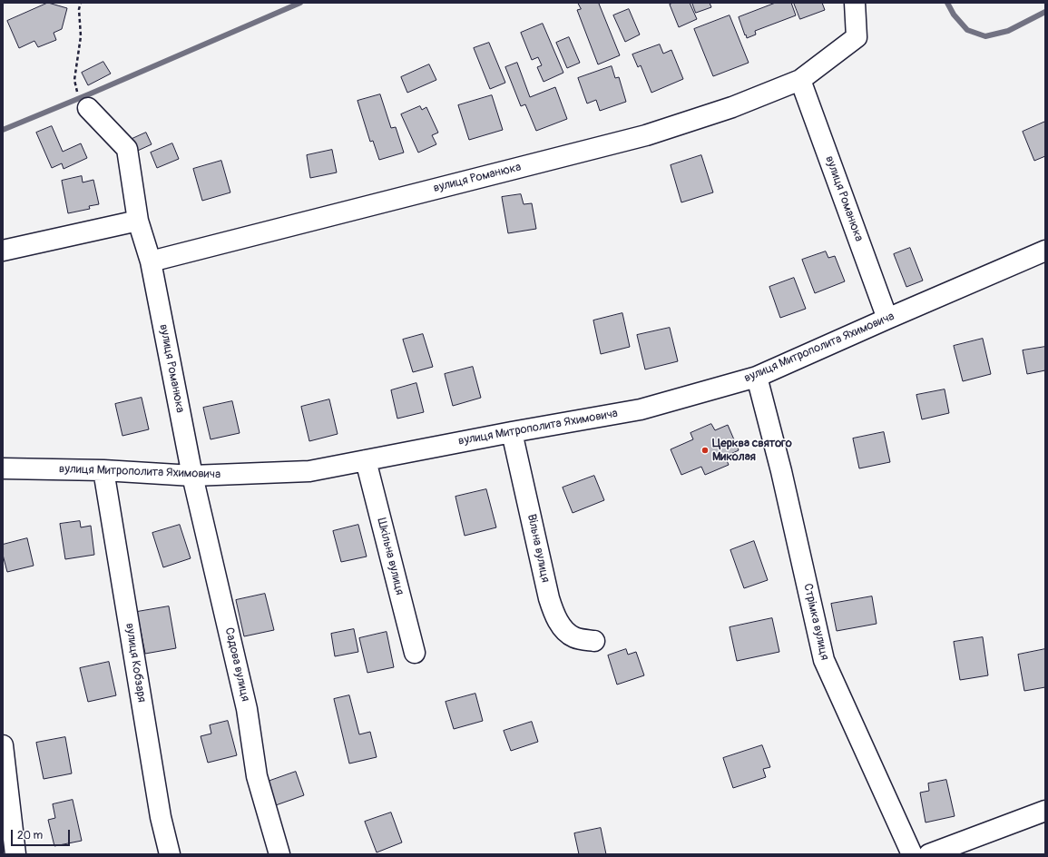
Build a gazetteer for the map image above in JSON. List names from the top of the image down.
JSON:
{
  "streets": {
    "street": [
      "вулиця Романюка",
      "вулиця Митрополита Яхимовича",
      "Вільна вулиця",
      "Шкільна вулиця",
      "Стрімка вулиця",
      "вулиця Кобзаря",
      "Садова вулиця"
    ]
  },
  "crossings": [
    ["вулиця Романюка", "вулиця Митрополита Яхимовича"],
    ["вулиця Романюка", "Садова вулиця"],
    ["вулиця Митрополита Яхимовича", "Вільна вулиця"],
    ["вулиця Митрополита Яхимовича", "Шкільна вулиця"],
    ["вулиця Митрополита Яхимовича", "Стрімка вулиця"],
    ["вулиця Митрополита Яхимовича", "вулиця Кобзаря"],
    ["вулиця Митрополита Яхимовича", "Садова вулиця"]
  ],
  "places": ["Церква святого Миколая"],
  "scale_bar": "20 m"
}
